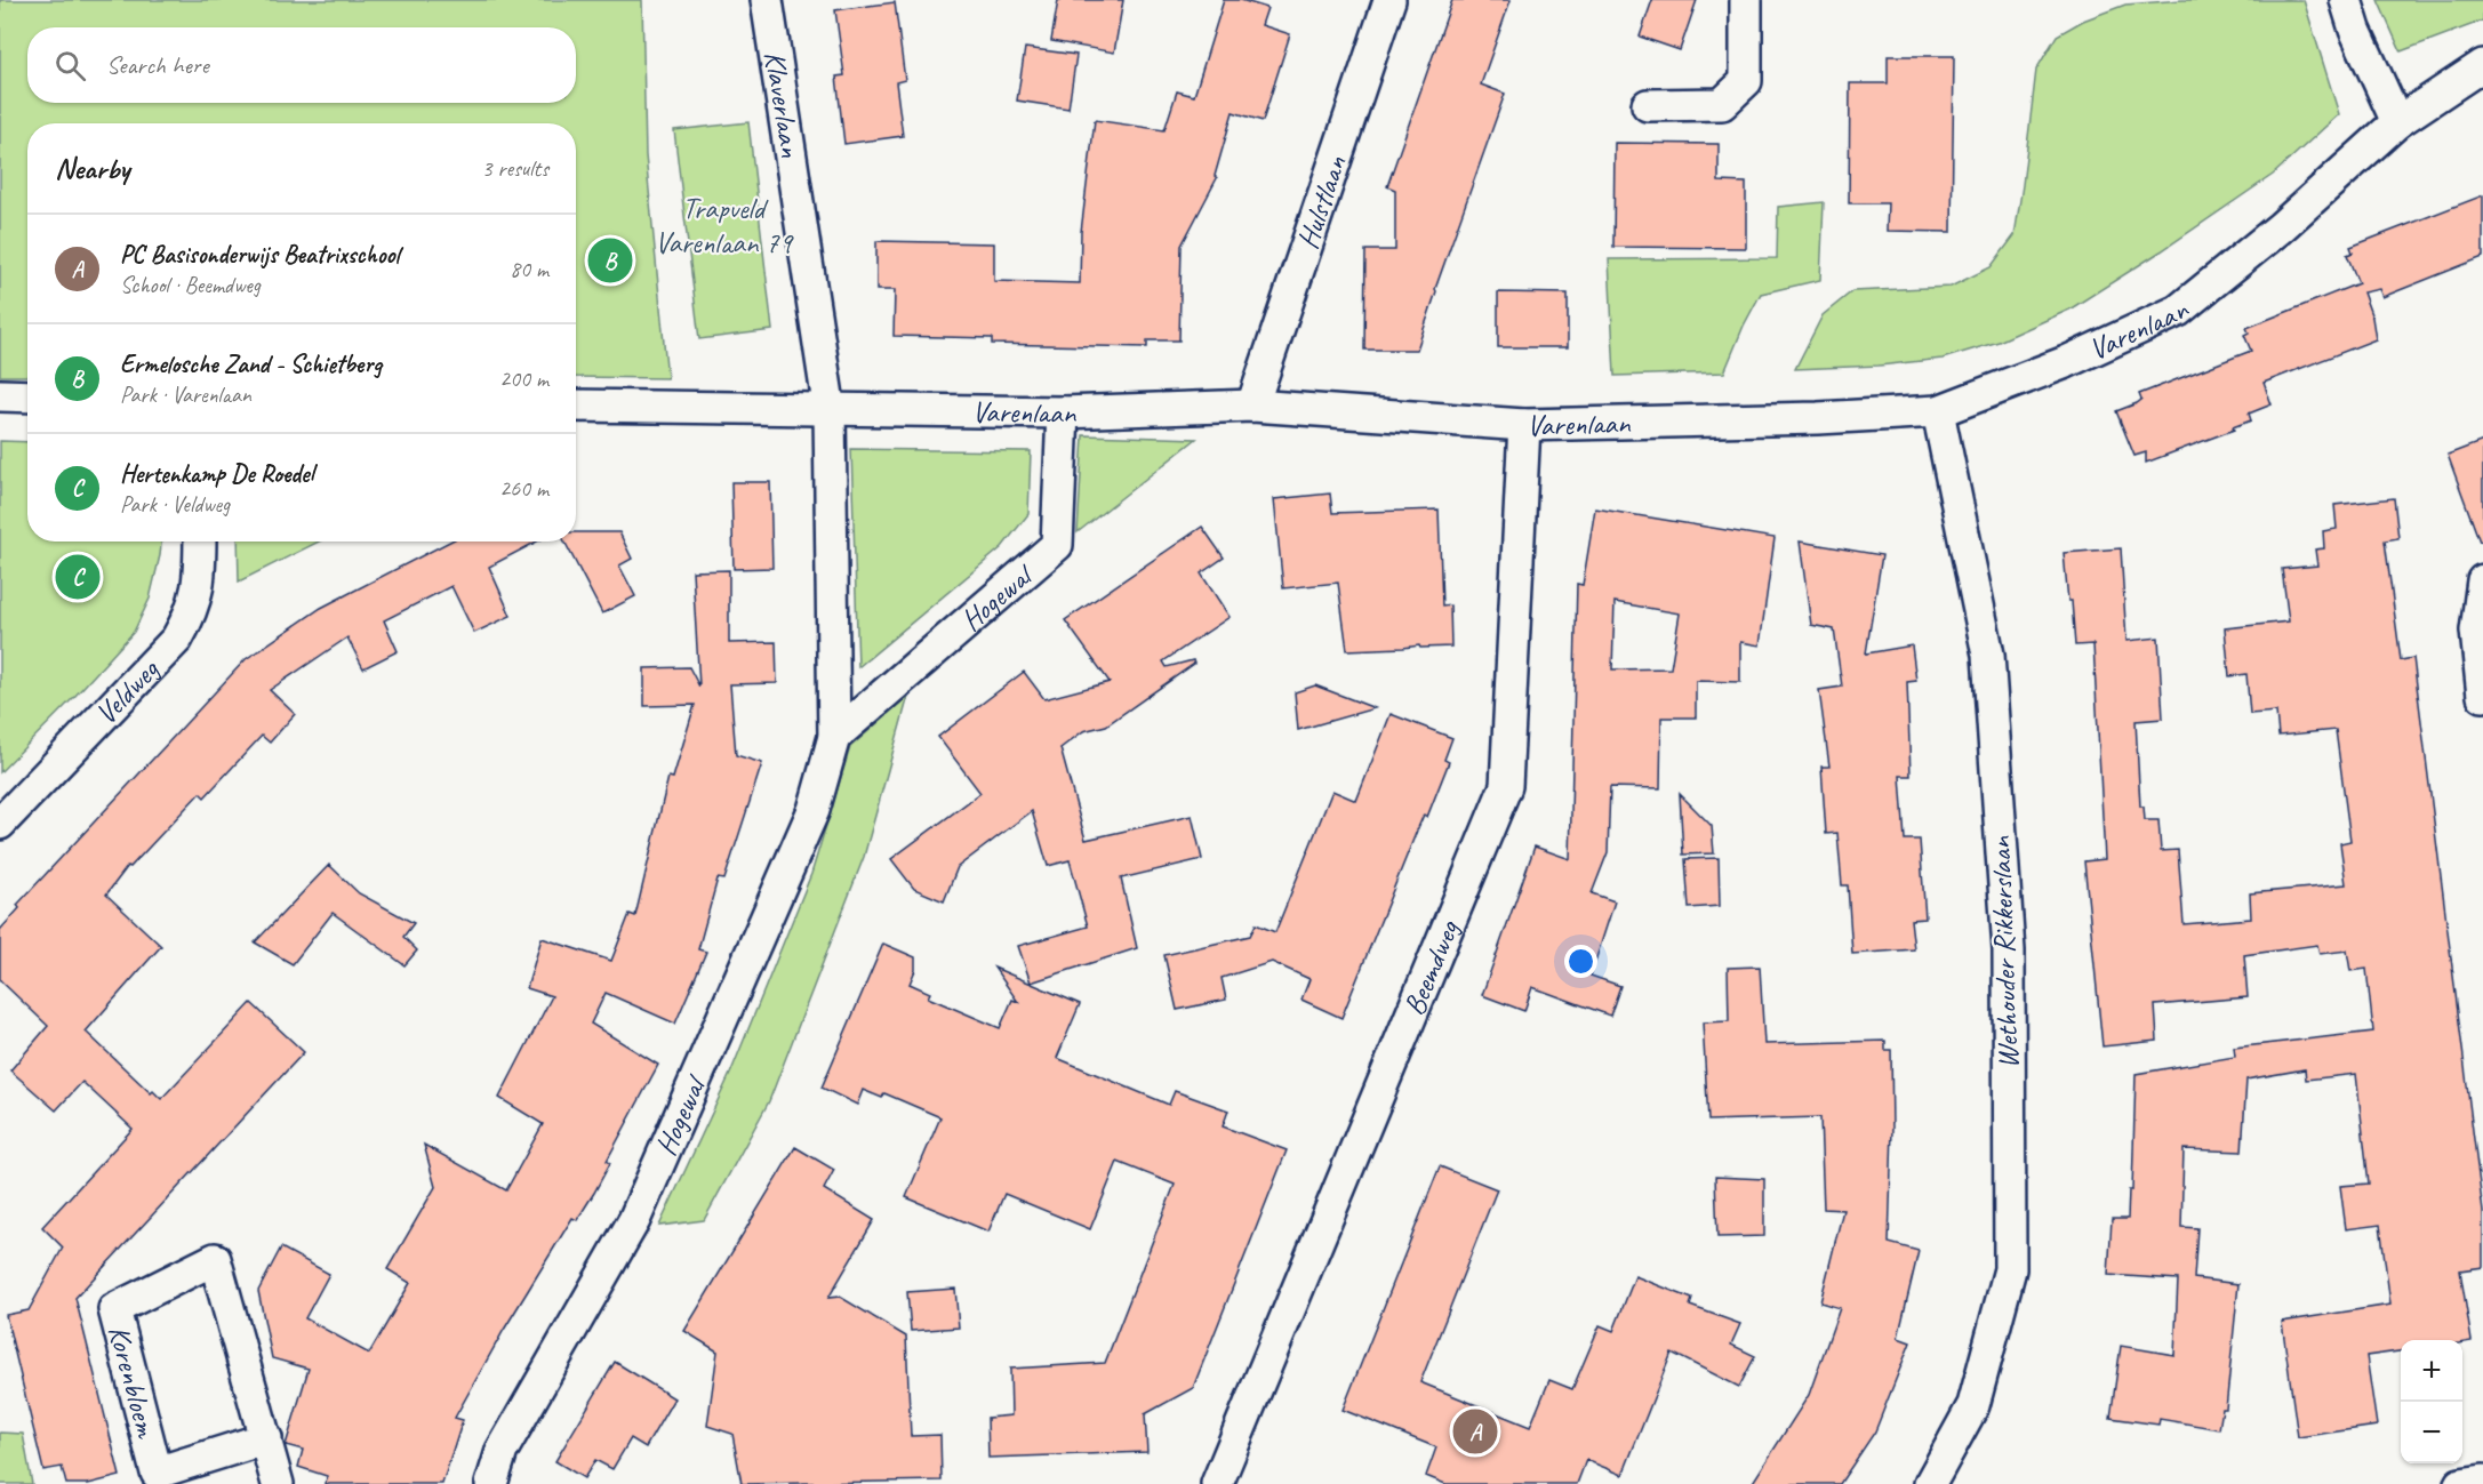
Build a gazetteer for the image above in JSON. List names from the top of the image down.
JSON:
{
  "streets": {
    "street": [
      "Klaverlaan",
      "Hulstlaan",
      "Varenlaan",
      "Hogewal",
      "Veldweg",
      "Wethouder Rikkerslaan",
      "Beemdweg",
      "Korenbloem"
    ]
  },
  "crossings": [
    ["Klaverlaan", "Varenlaan"],
    ["Klaverlaan", "Hogewal"],
    ["Hulstlaan", "Varenlaan"],
    ["Varenlaan", "Hogewal"],
    ["Varenlaan", "Wethouder Rikkerslaan"],
    ["Varenlaan", "Beemdweg"]
  ],
  "parks": ["Trapveld Varenlaan 79"],
  "page": {
    "search": "Search here",
    "heading": ["Nearby", "3 results"],
    "list": [
      {
        "mark": "A",
        "name": "PC Basisonderwijs Beatrixschool",
        "note": "School · Beemdweg",
        "value": "80 m"
      },
      {
        "mark": "B",
        "name": "Ermelosche Zand - Schietberg",
        "note": "Park · Varenlaan",
        "value": "200 m"
      },
      {
        "mark": "C",
        "name": "Hertenkamp De Roedel",
        "note": "Park · Veldweg",
        "value": "260 m"
      }
    ],
    "pins": ["B", "C", "A"],
    "map_buttons": ["+", "−"]
  }
}
